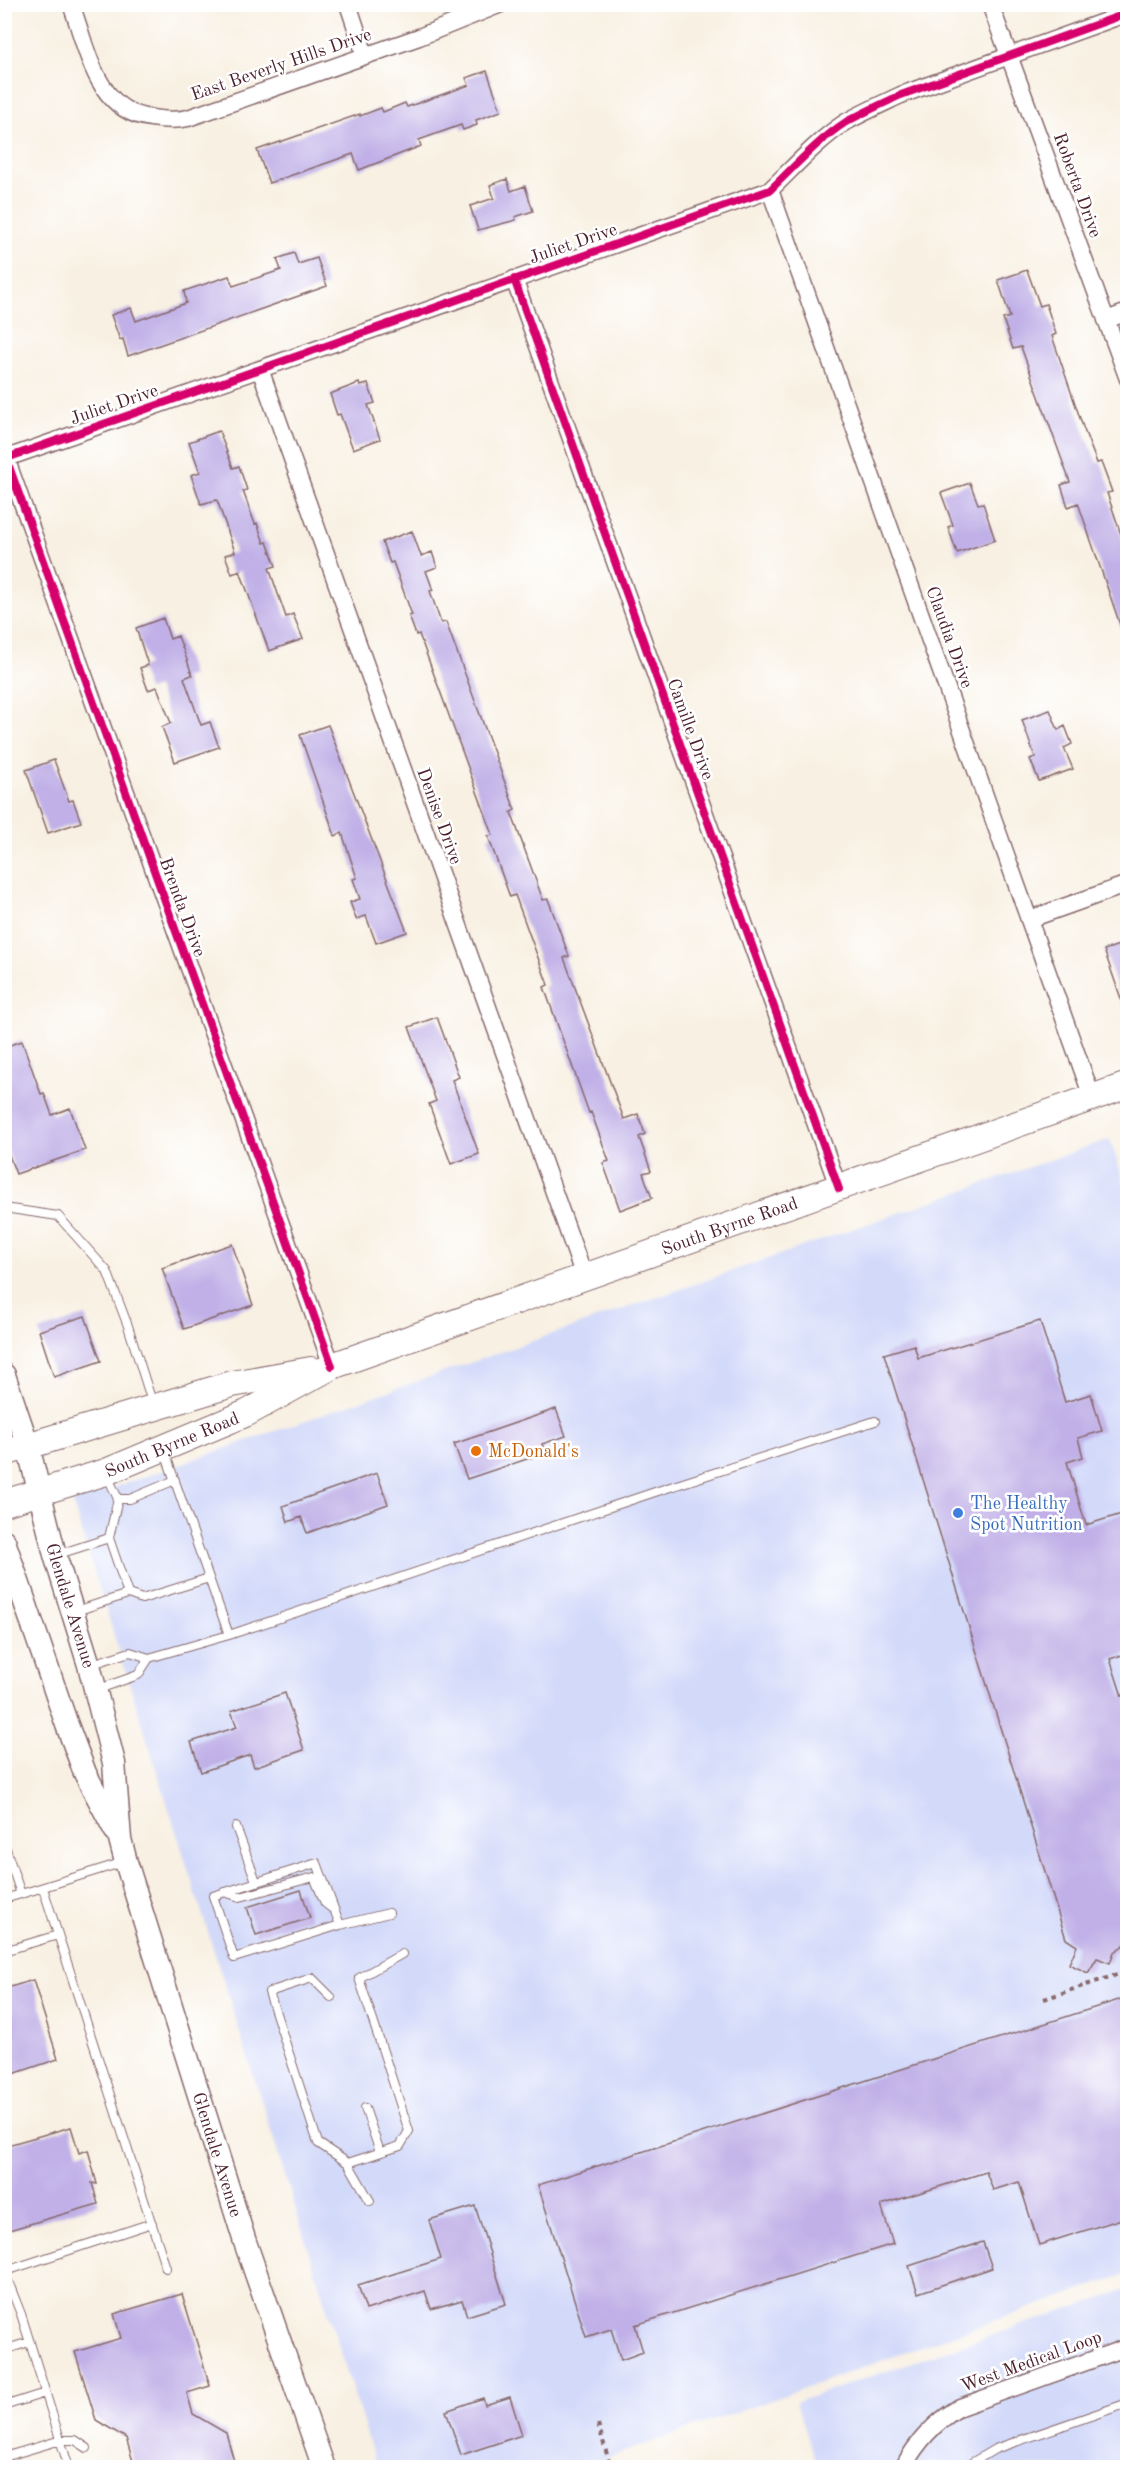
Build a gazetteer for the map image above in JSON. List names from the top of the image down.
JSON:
{
  "streets": {
    "main road": ["South Byrne Road", "Glendale Avenue"],
    "street": [
      "East Beverly Hills Drive",
      "Roberta Drive",
      "Juliet Drive",
      "Claudia Drive",
      "Camille Drive",
      "Denise Drive",
      "Brenda Drive",
      "West Medical Loop"
    ]
  },
  "crossings": [
    ["Roberta Drive", "Juliet Drive"],
    ["Juliet Drive", "Claudia Drive"],
    ["Juliet Drive", "Camille Drive"],
    ["Juliet Drive", "Denise Drive"],
    ["Juliet Drive", "Brenda Drive"],
    ["Claudia Drive", "South Byrne Road"],
    ["Camille Drive", "South Byrne Road"],
    ["Denise Drive", "South Byrne Road"],
    ["Brenda Drive", "South Byrne Road"],
    ["South Byrne Road", "Glendale Avenue"]
  ],
  "places": ["McDonald's", "The Healthy Spot Nutrition"]
}
